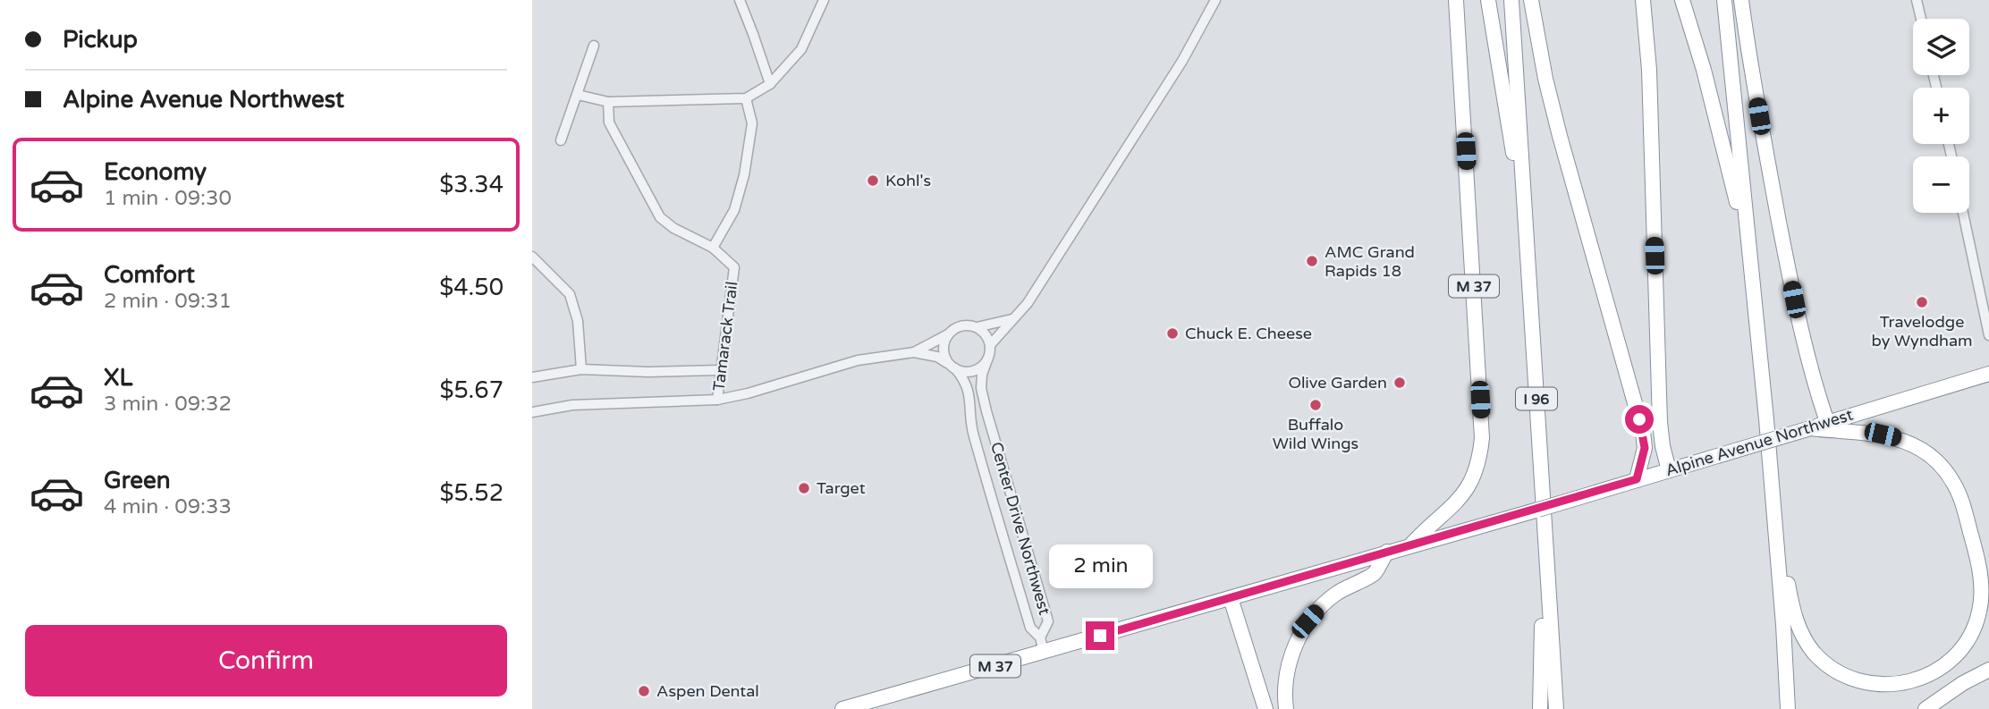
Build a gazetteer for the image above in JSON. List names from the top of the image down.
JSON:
{
  "streets": {
    "highway": ["M 37", "I 96", "Alpine Avenue Northwest"],
    "street": ["Tamarack Trail", "Center Drive Northwest"]
  },
  "crossings": [
    ["M 37", "Alpine Avenue Northwest"]
  ],
  "places": [
    "Kohl's",
    "AMC Grand Rapids 18",
    "Travelodge by Wyndham",
    "Chuck E. Cheese",
    "Olive Garden",
    "Buffalo Wild Wings",
    "Target",
    "Aspen Dental"
  ],
  "page": {
    "banner": ["Pickup", "Alpine Avenue Northwest"],
    "map_buttons": ["+", "−"],
    "list": [
      {
        "name": "Economy",
        "note": "1 min · 09:30",
        "value": "$3.34"
      },
      {
        "name": "Comfort",
        "note": "2 min · 09:31",
        "value": "$4.50"
      },
      {
        "name": "XL",
        "note": "3 min · 09:32",
        "value": "$5.67"
      },
      {
        "name": "Green",
        "note": "4 min · 09:33",
        "value": "$5.52"
      }
    ],
    "bubble": "2 min",
    "buttons": "Confirm"
  }
}
